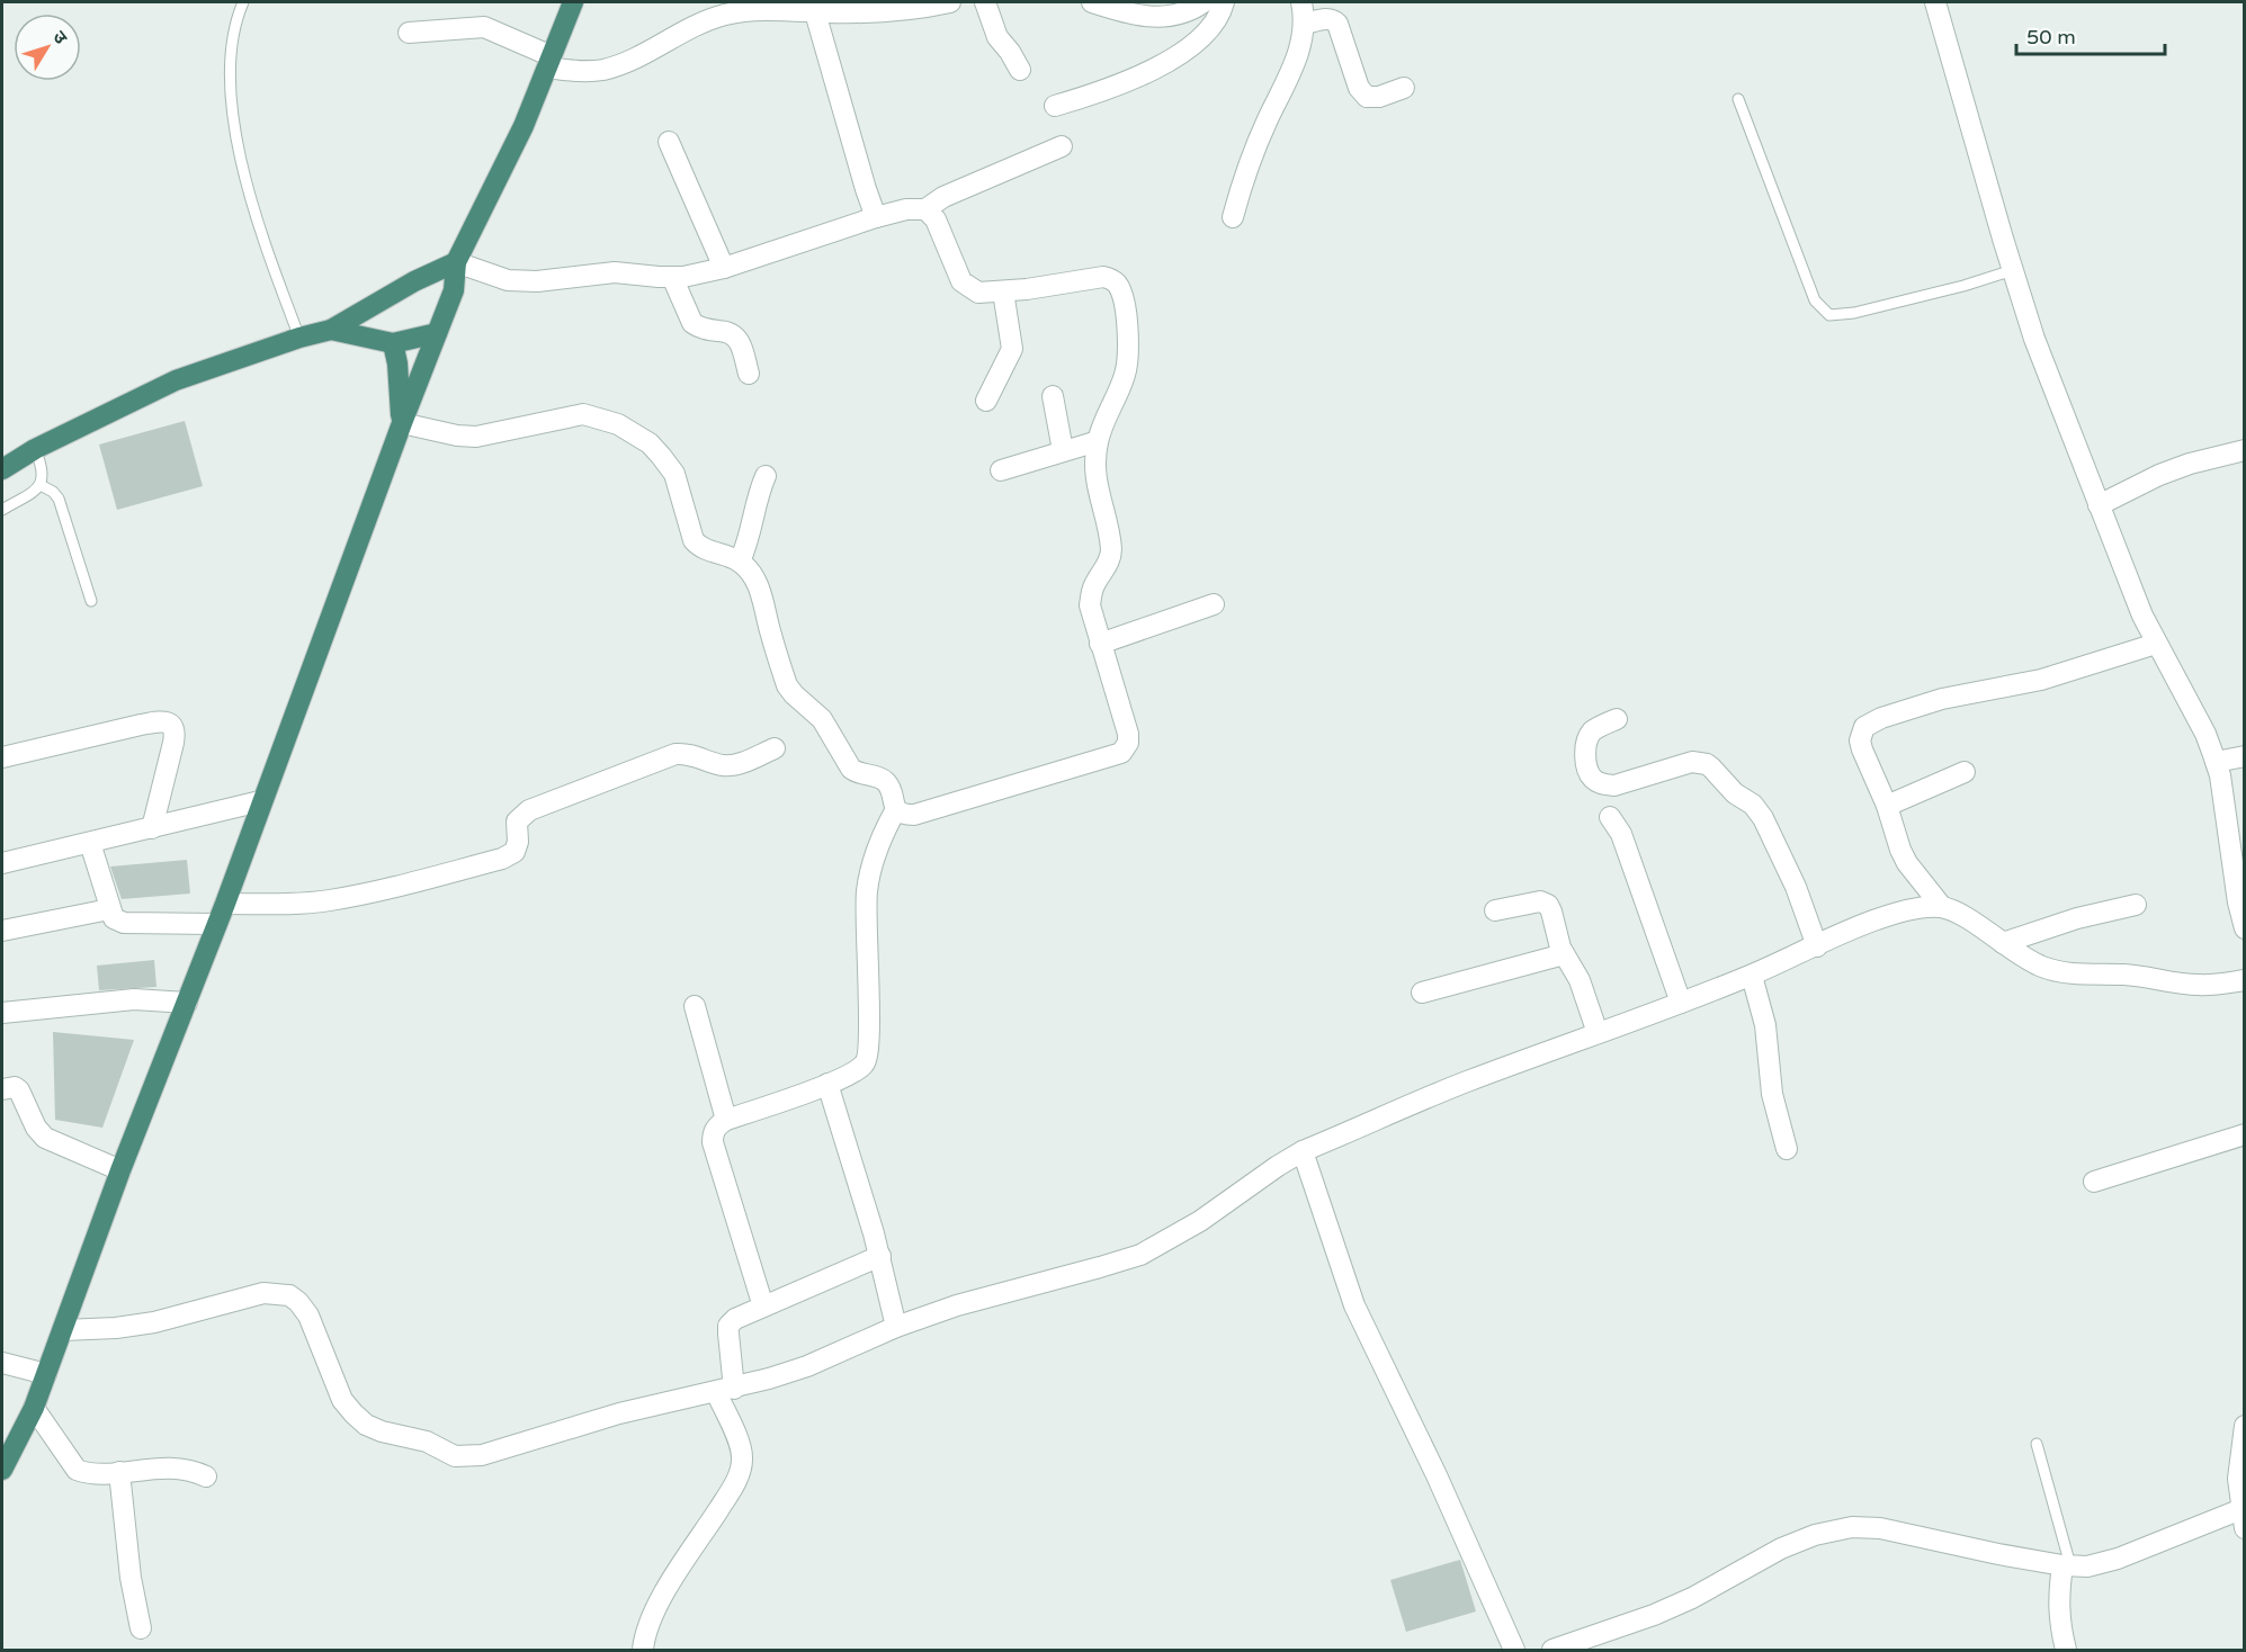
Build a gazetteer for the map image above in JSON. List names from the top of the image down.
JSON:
{
  "scale_bar": "50 m",
  "north": "top right"
}
